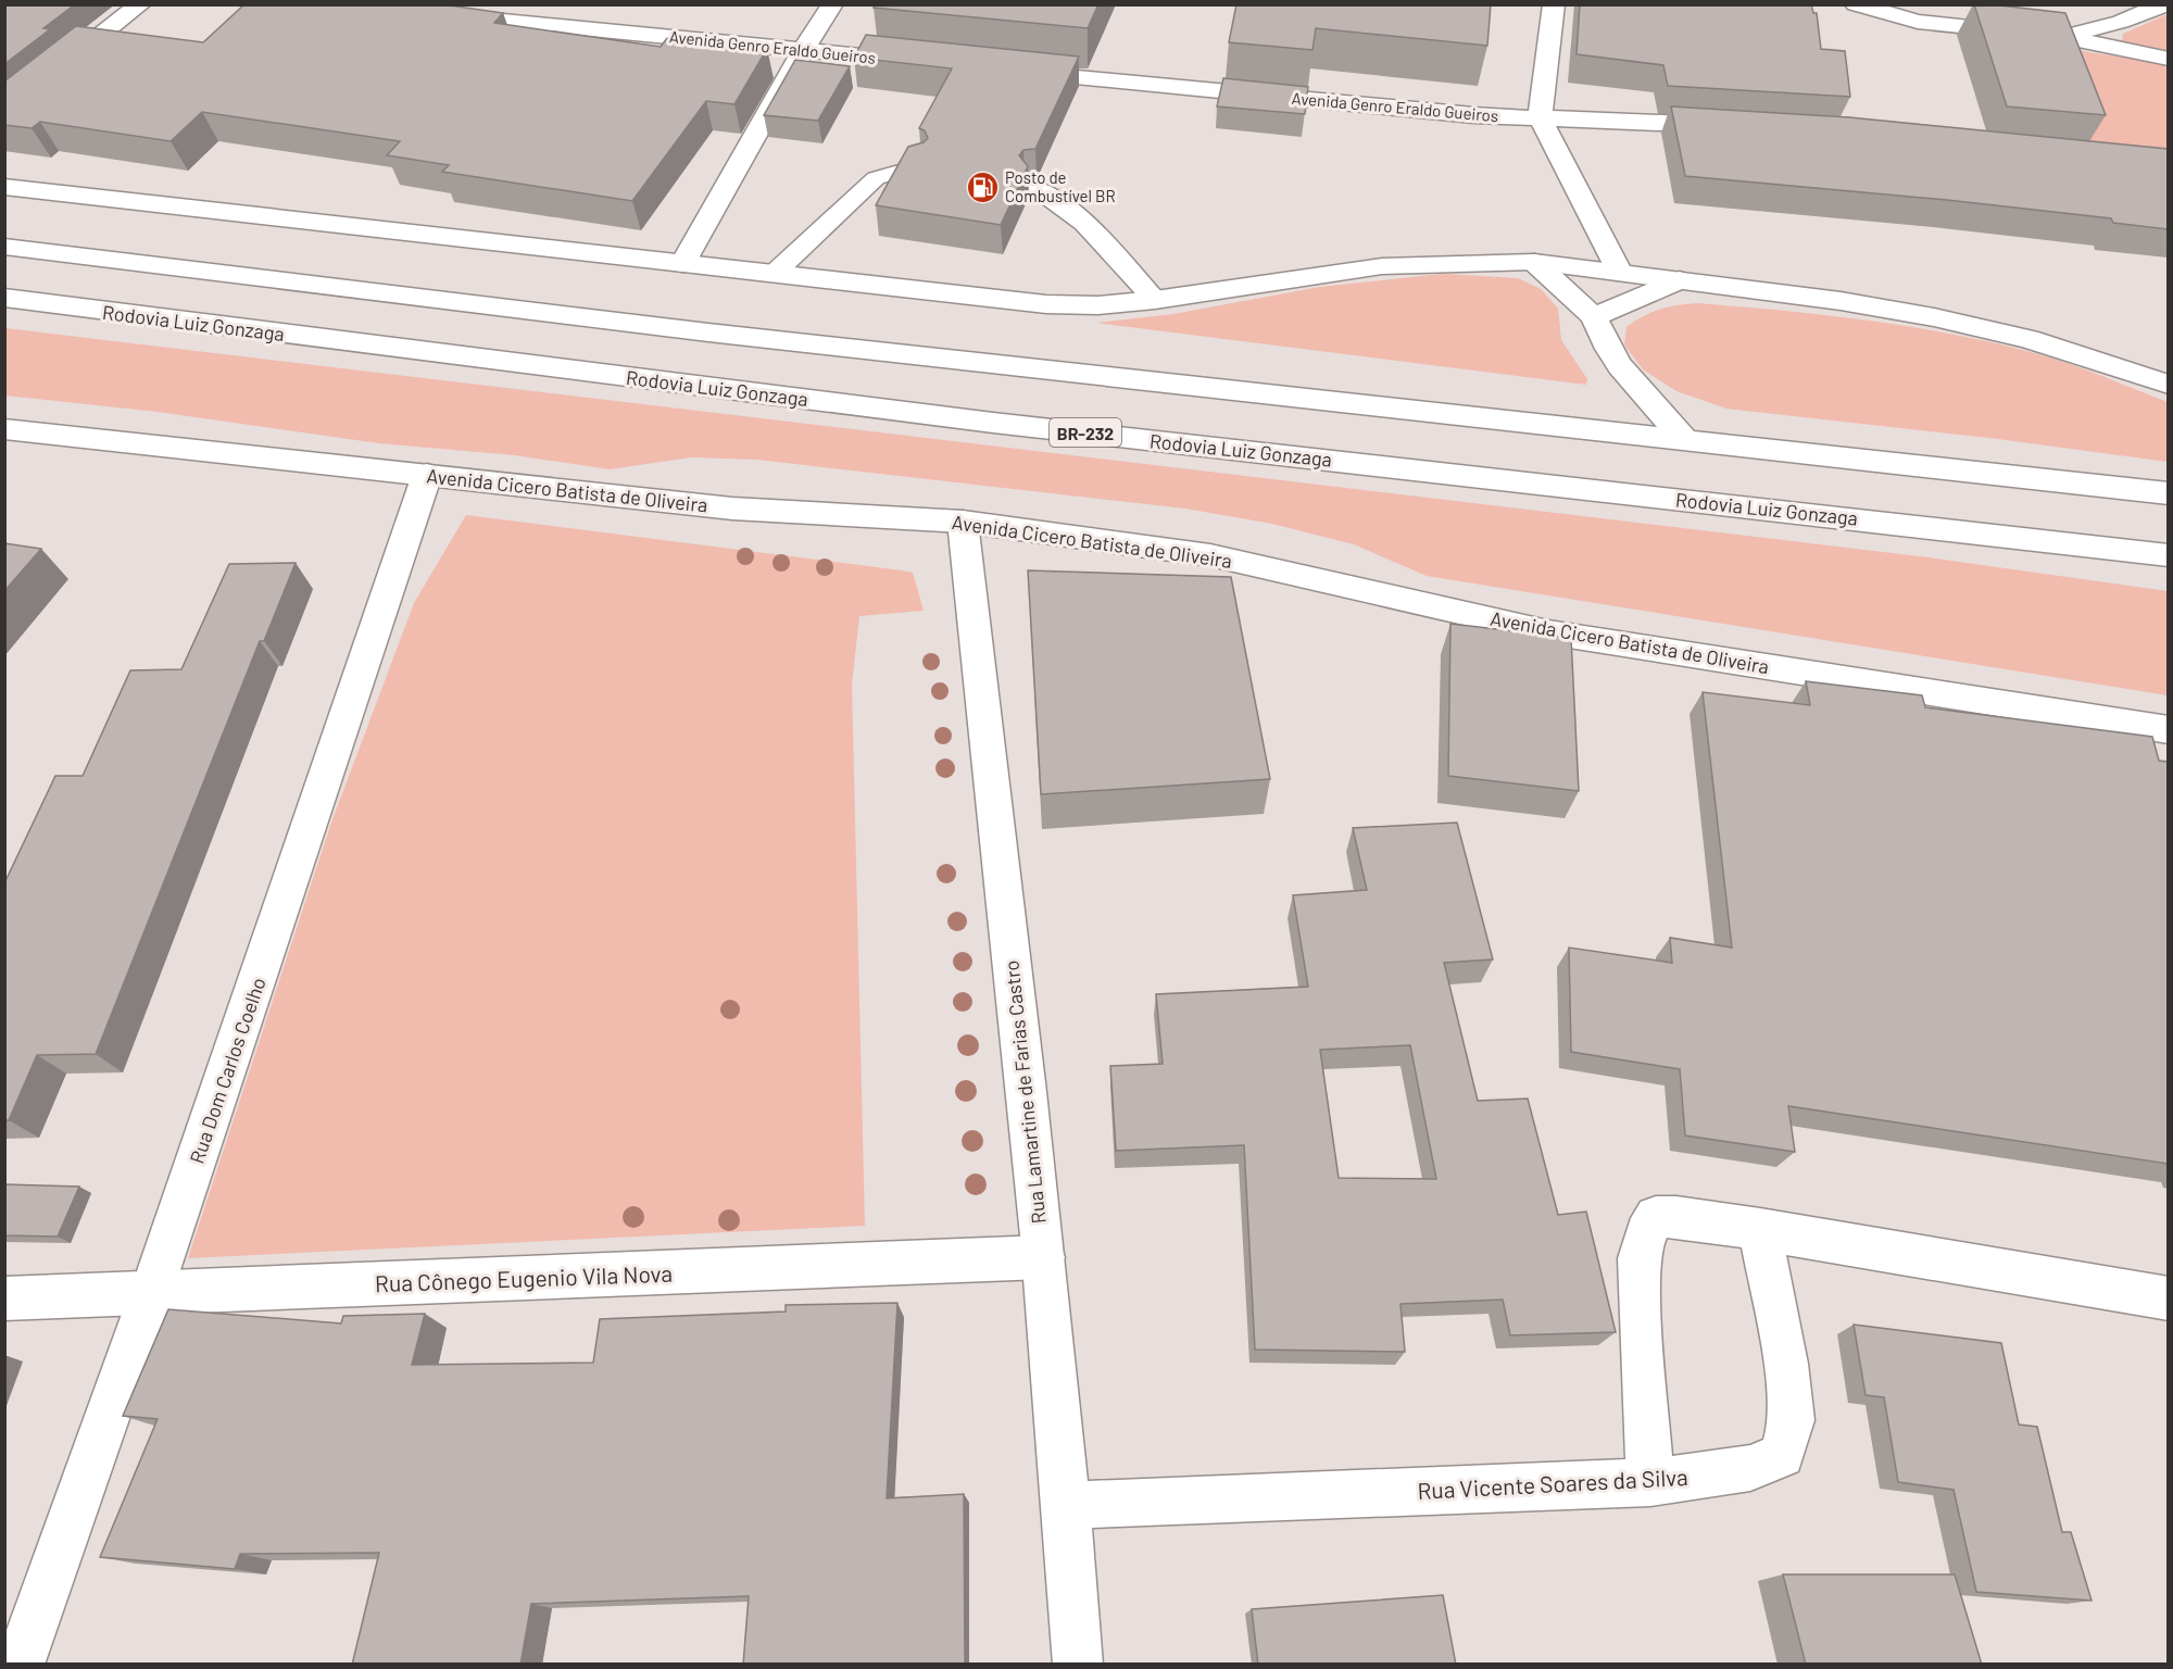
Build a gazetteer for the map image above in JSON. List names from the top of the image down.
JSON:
{
  "streets": {
    "main road": [
      "Avenida Genro Eraldo Gueiros",
      "Rodovia Luiz Gonzaga",
      "BR-232",
      "Avenida Cicero Batista de Oliveira",
      "Rua Dom Carlos Coelho",
      "Rua Lamartine de Farias Castro",
      "Rua Cônego Eugenio Vila Nova",
      "Rua Vicente Soares da Silva"
    ]
  },
  "crossings": [
    ["Avenida Cicero Batista de Oliveira", "Rua Dom Carlos Coelho"],
    ["Avenida Cicero Batista de Oliveira", "Rua Lamartine de Farias Castro"],
    ["Rua Dom Carlos Coelho", "Rua Cônego Eugenio Vila Nova"],
    ["Rua Lamartine de Farias Castro", "Rua Cônego Eugenio Vila Nova"],
    ["Rua Lamartine de Farias Castro", "Rua Vicente Soares da Silva"]
  ],
  "places": {
    "fuel station": ["Posto de Combustível BR"]
  }
}
